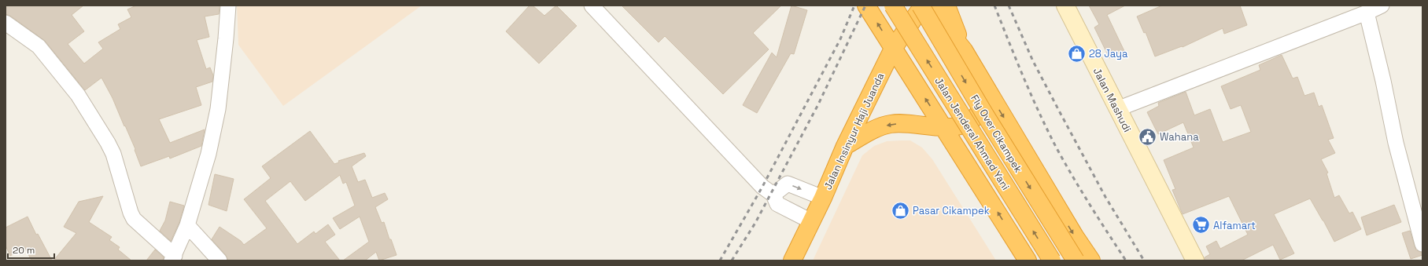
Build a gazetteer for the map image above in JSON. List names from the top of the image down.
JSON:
{
  "streets": {
    "highway": ["Jalan Insinyur Haji Juanda", "Jalan Jenderal Ahmad Yani", "Fly Over Cikampek"],
    "street": ["Jalan Mashudi"]
  },
  "crossings": [
    ["Jalan Insinyur Haji Juanda", "Fly Over Cikampek"]
  ],
  "places": {
    "shop": ["28 Jaya", "Pasar Cikampek"],
    "public building": ["Wahana"],
    "supermarket": ["Alfamart"]
  },
  "scale_bar": "20 m"
}
